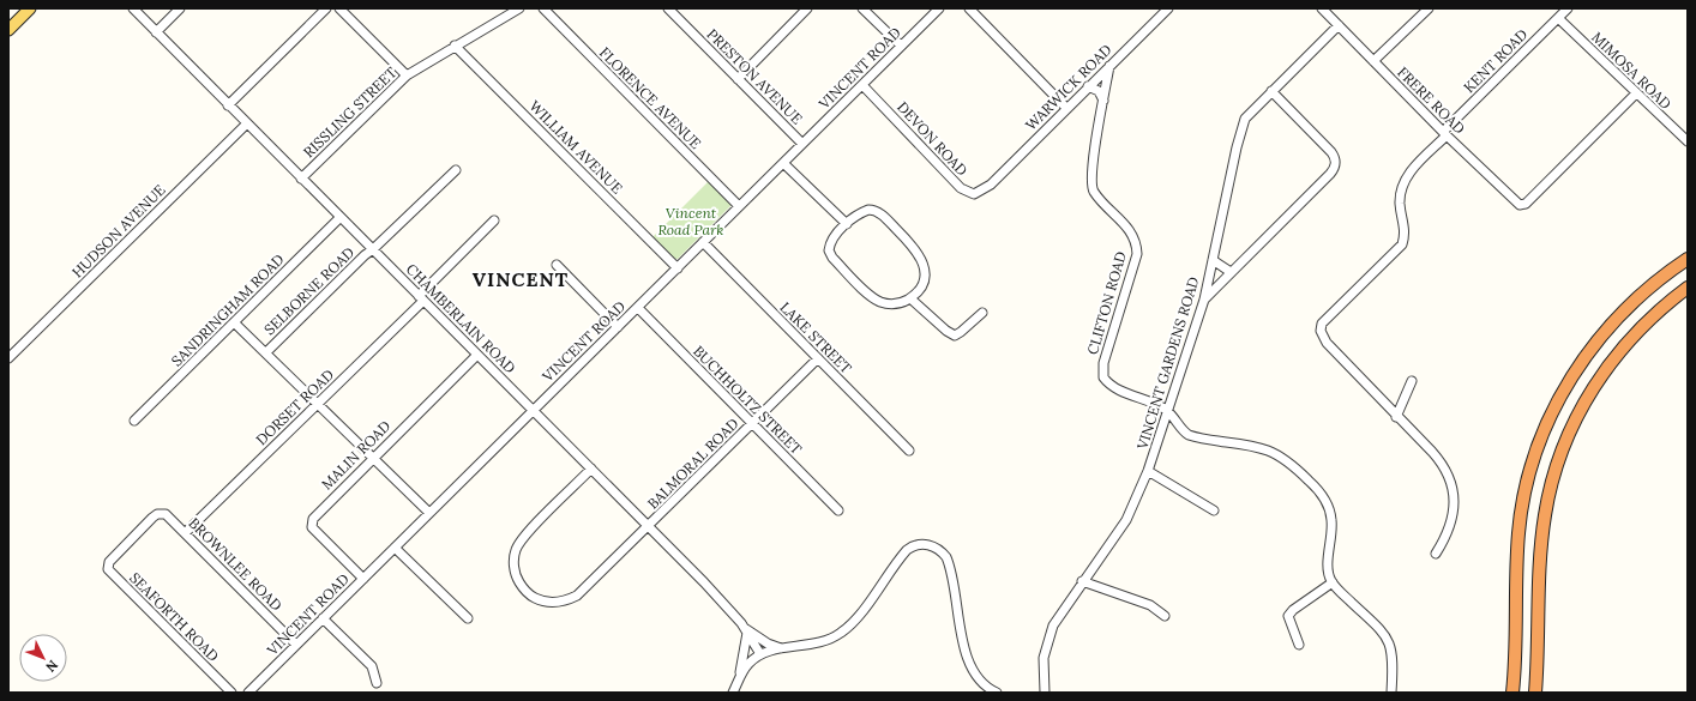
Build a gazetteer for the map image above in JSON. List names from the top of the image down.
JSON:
{
  "streets": {
    "street": [
      "KENT ROAD",
      "VINCENT ROAD",
      "MIMOSA ROAD",
      "PRESTON AVENUE",
      "WARWICK ROAD",
      "FLORENCE AVENUE",
      "FRERE ROAD",
      "RISSLING STREET",
      "DEVON ROAD",
      "WILLIAM AVENUE",
      "HUDSON AVENUE",
      "SELBORNE ROAD",
      "CLIFTON ROAD",
      "SANDRINGHAM ROAD",
      "CHAMBERLAIN ROAD",
      "LAKE STREET",
      "VINCENT GARDENS ROAD",
      "BUCHHOLTZ STREET",
      "DORSET ROAD",
      "MALIN ROAD",
      "BALMORAL ROAD",
      "BROWNLEE ROAD",
      "SEAFORTH ROAD"
    ]
  },
  "crossings": [
    ["KENT ROAD", "MIMOSA ROAD"],
    ["KENT ROAD", "FRERE ROAD"],
    ["VINCENT ROAD", "PRESTON AVENUE"],
    ["VINCENT ROAD", "FLORENCE AVENUE"],
    ["VINCENT ROAD", "DEVON ROAD"],
    ["VINCENT ROAD", "WILLIAM AVENUE"],
    ["VINCENT ROAD", "CHAMBERLAIN ROAD"],
    ["VINCENT ROAD", "LAKE STREET"],
    ["VINCENT ROAD", "BUCHHOLTZ STREET"],
    ["VINCENT ROAD", "MALIN ROAD"],
    ["VINCENT ROAD", "BROWNLEE ROAD"],
    ["MIMOSA ROAD", "FRERE ROAD"],
    ["WARWICK ROAD", "DEVON ROAD"],
    ["WARWICK ROAD", "CLIFTON ROAD"],
    ["FRERE ROAD", "VINCENT GARDENS ROAD"],
    ["RISSLING STREET", "WILLIAM AVENUE"],
    ["RISSLING STREET", "CHAMBERLAIN ROAD"],
    ["HUDSON AVENUE", "CHAMBERLAIN ROAD"],
    ["SELBORNE ROAD", "CHAMBERLAIN ROAD"],
    ["CLIFTON ROAD", "VINCENT GARDENS ROAD"],
    ["SANDRINGHAM ROAD", "CHAMBERLAIN ROAD"],
    ["CHAMBERLAIN ROAD", "DORSET ROAD"],
    ["CHAMBERLAIN ROAD", "MALIN ROAD"],
    ["CHAMBERLAIN ROAD", "BALMORAL ROAD"],
    ["LAKE STREET", "BALMORAL ROAD"],
    ["BUCHHOLTZ STREET", "BALMORAL ROAD"],
    ["DORSET ROAD", "BROWNLEE ROAD"],
    ["BROWNLEE ROAD", "SEAFORTH ROAD"]
  ],
  "districts": ["VINCENT"],
  "parks": ["Vincent Road Park"],
  "north": "bottom right"
}
